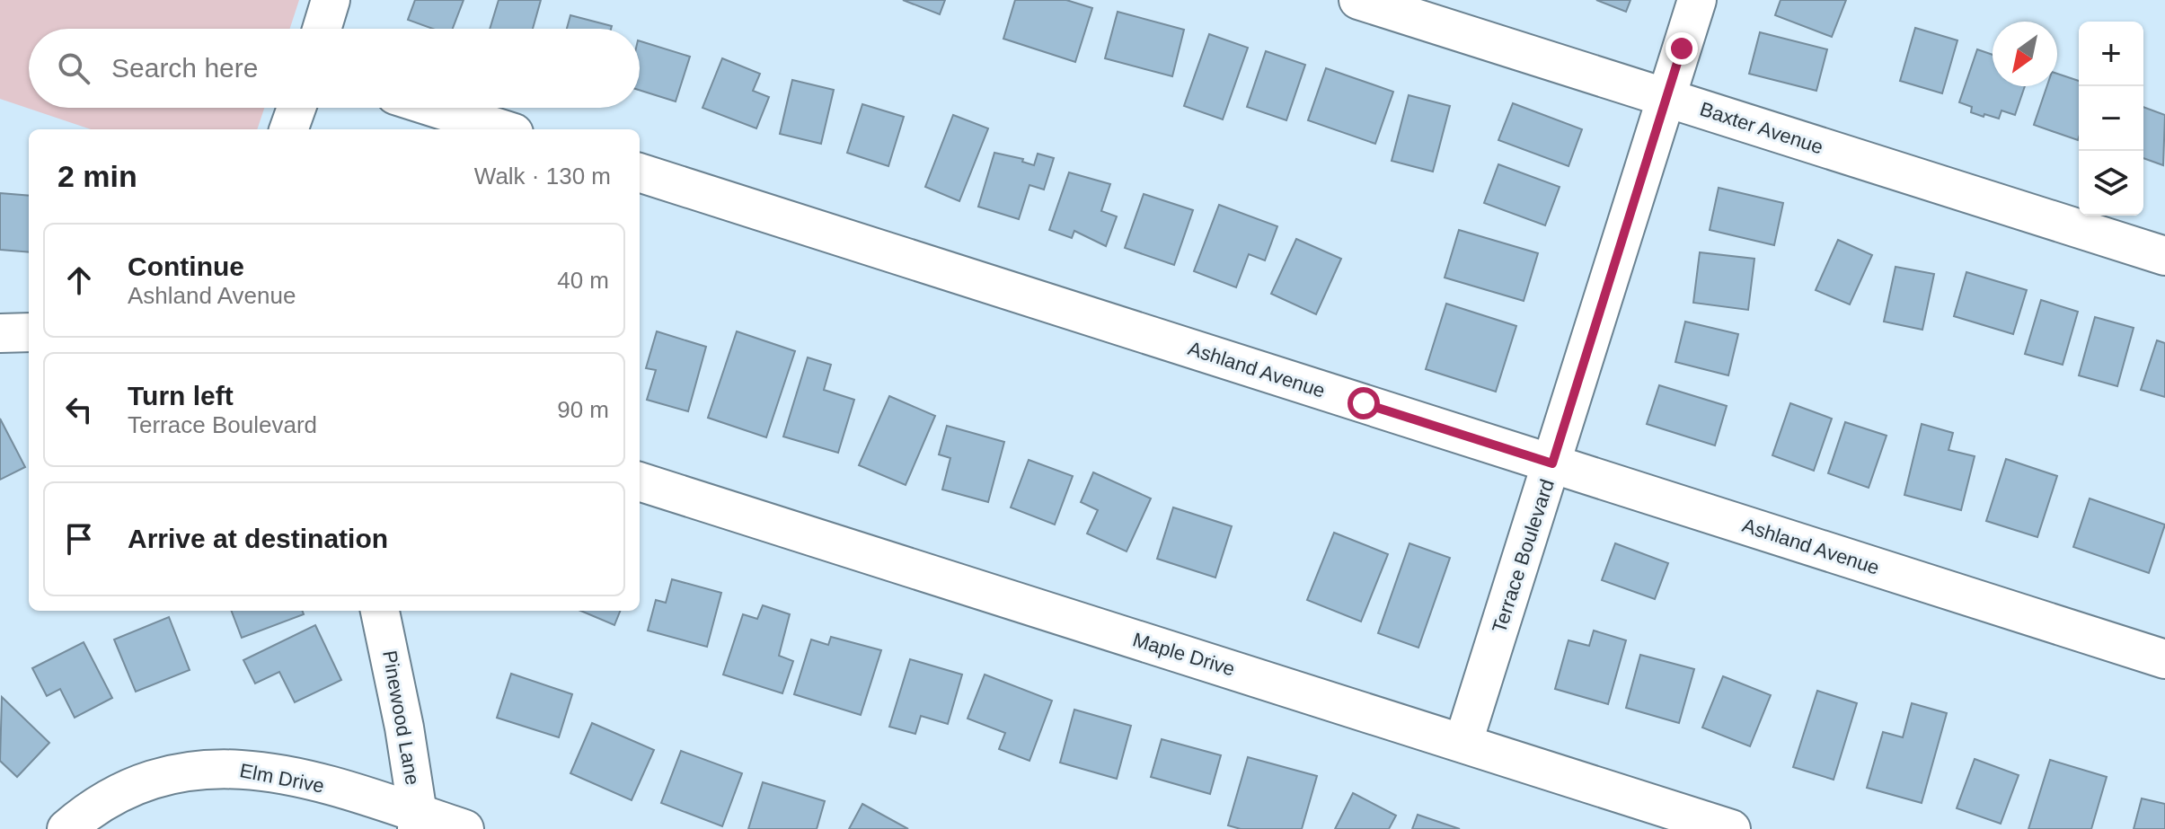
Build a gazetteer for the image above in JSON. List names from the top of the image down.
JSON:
{
  "streets": {
    "street": [
      "Baxter Avenue",
      "Ashland Avenue",
      "Terrace Boulevard",
      "Maple Drive",
      "Pinewood Lane",
      "Elm Drive"
    ]
  },
  "crossings": [
    ["Baxter Avenue", "Terrace Boulevard"],
    ["Ashland Avenue", "Terrace Boulevard"],
    ["Terrace Boulevard", "Maple Drive"],
    ["Pinewood Lane", "Elm Drive"]
  ],
  "north": "bottom left",
  "page": {
    "map_buttons": ["+", "−"],
    "search": "Search here",
    "heading": ["2 min", "Walk · 130 m"],
    "list": [
      ["Continue", "Ashland Avenue", "40 m"],
      ["Turn left", "Terrace Boulevard", "90 m"],
      "Arrive at destination"
    ]
  }
}
